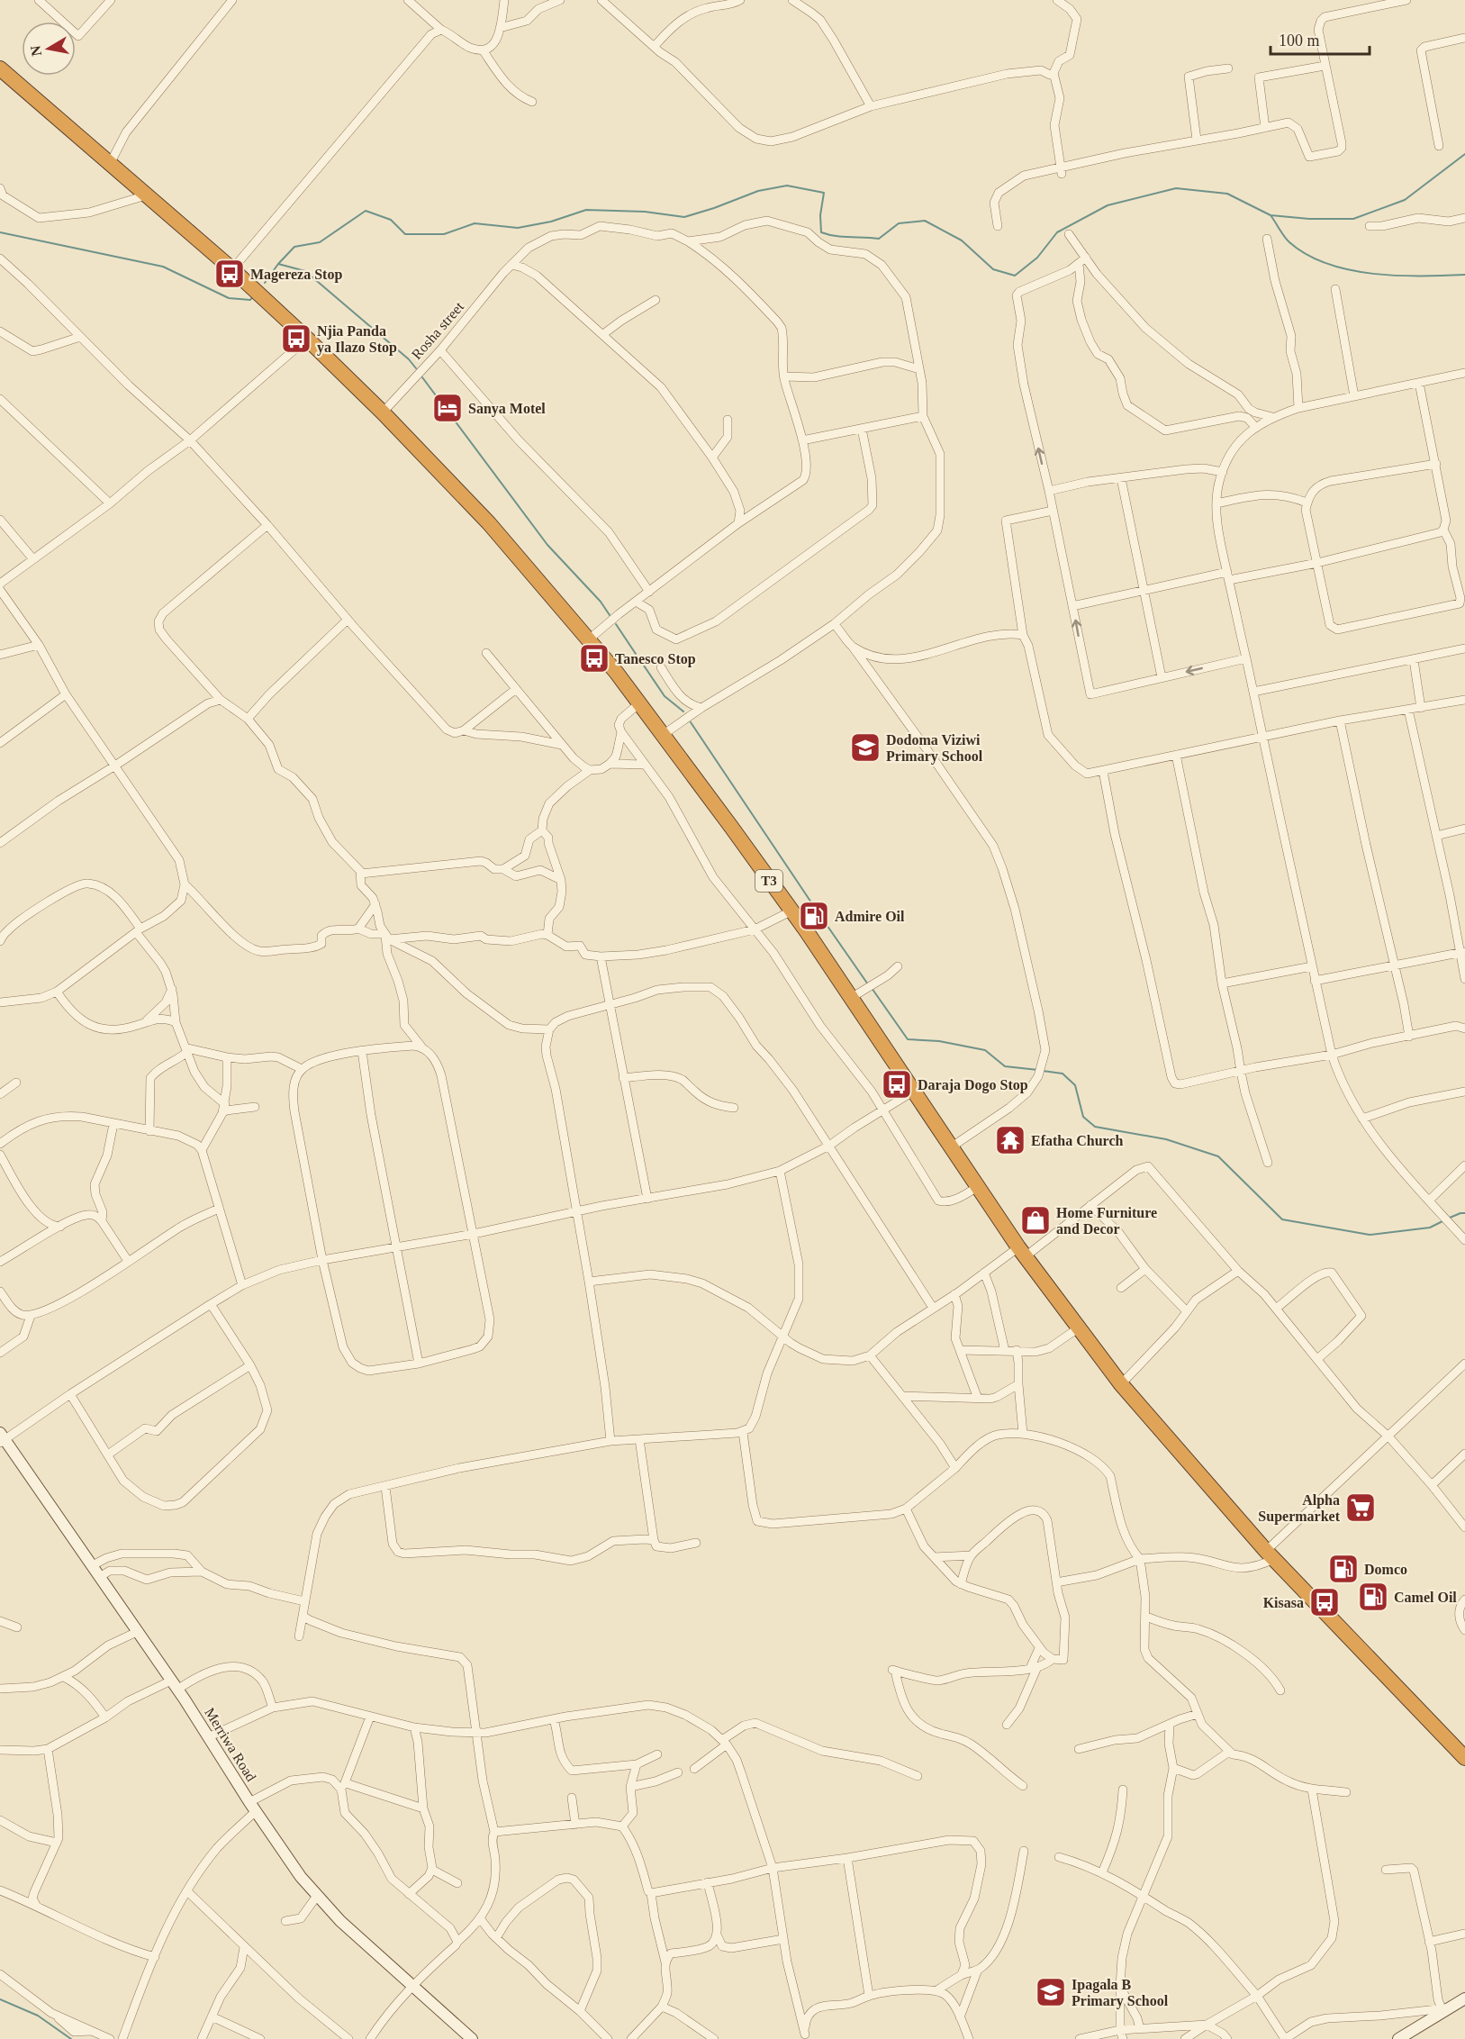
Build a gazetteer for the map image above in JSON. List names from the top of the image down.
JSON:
{
  "streets": {
    "highway": ["T3"],
    "street": ["Rosha street", "Merriwa Road"]
  },
  "crossings": [
    ["Rosha street", "T3"]
  ],
  "places": {
    "bus stop": [
      "Magereza Stop",
      "Njia Panda ya Ilazo Stop",
      "Tanesco Stop",
      "Daraja Dogo Stop",
      "Kisasa"
    ],
    "hotel": ["Sanya Motel"],
    "school or university": ["Dodoma Viziwi Primary School", "Ipagala B Primary School"],
    "fuel station": ["Admire Oil", "Domco", "Camel Oil"],
    "temple": ["Efatha Church"],
    "shop": ["Home Furniture and Decor"],
    "supermarket": ["Alpha Supermarket"]
  },
  "scale_bar": "100 m",
  "north": "left"
}
